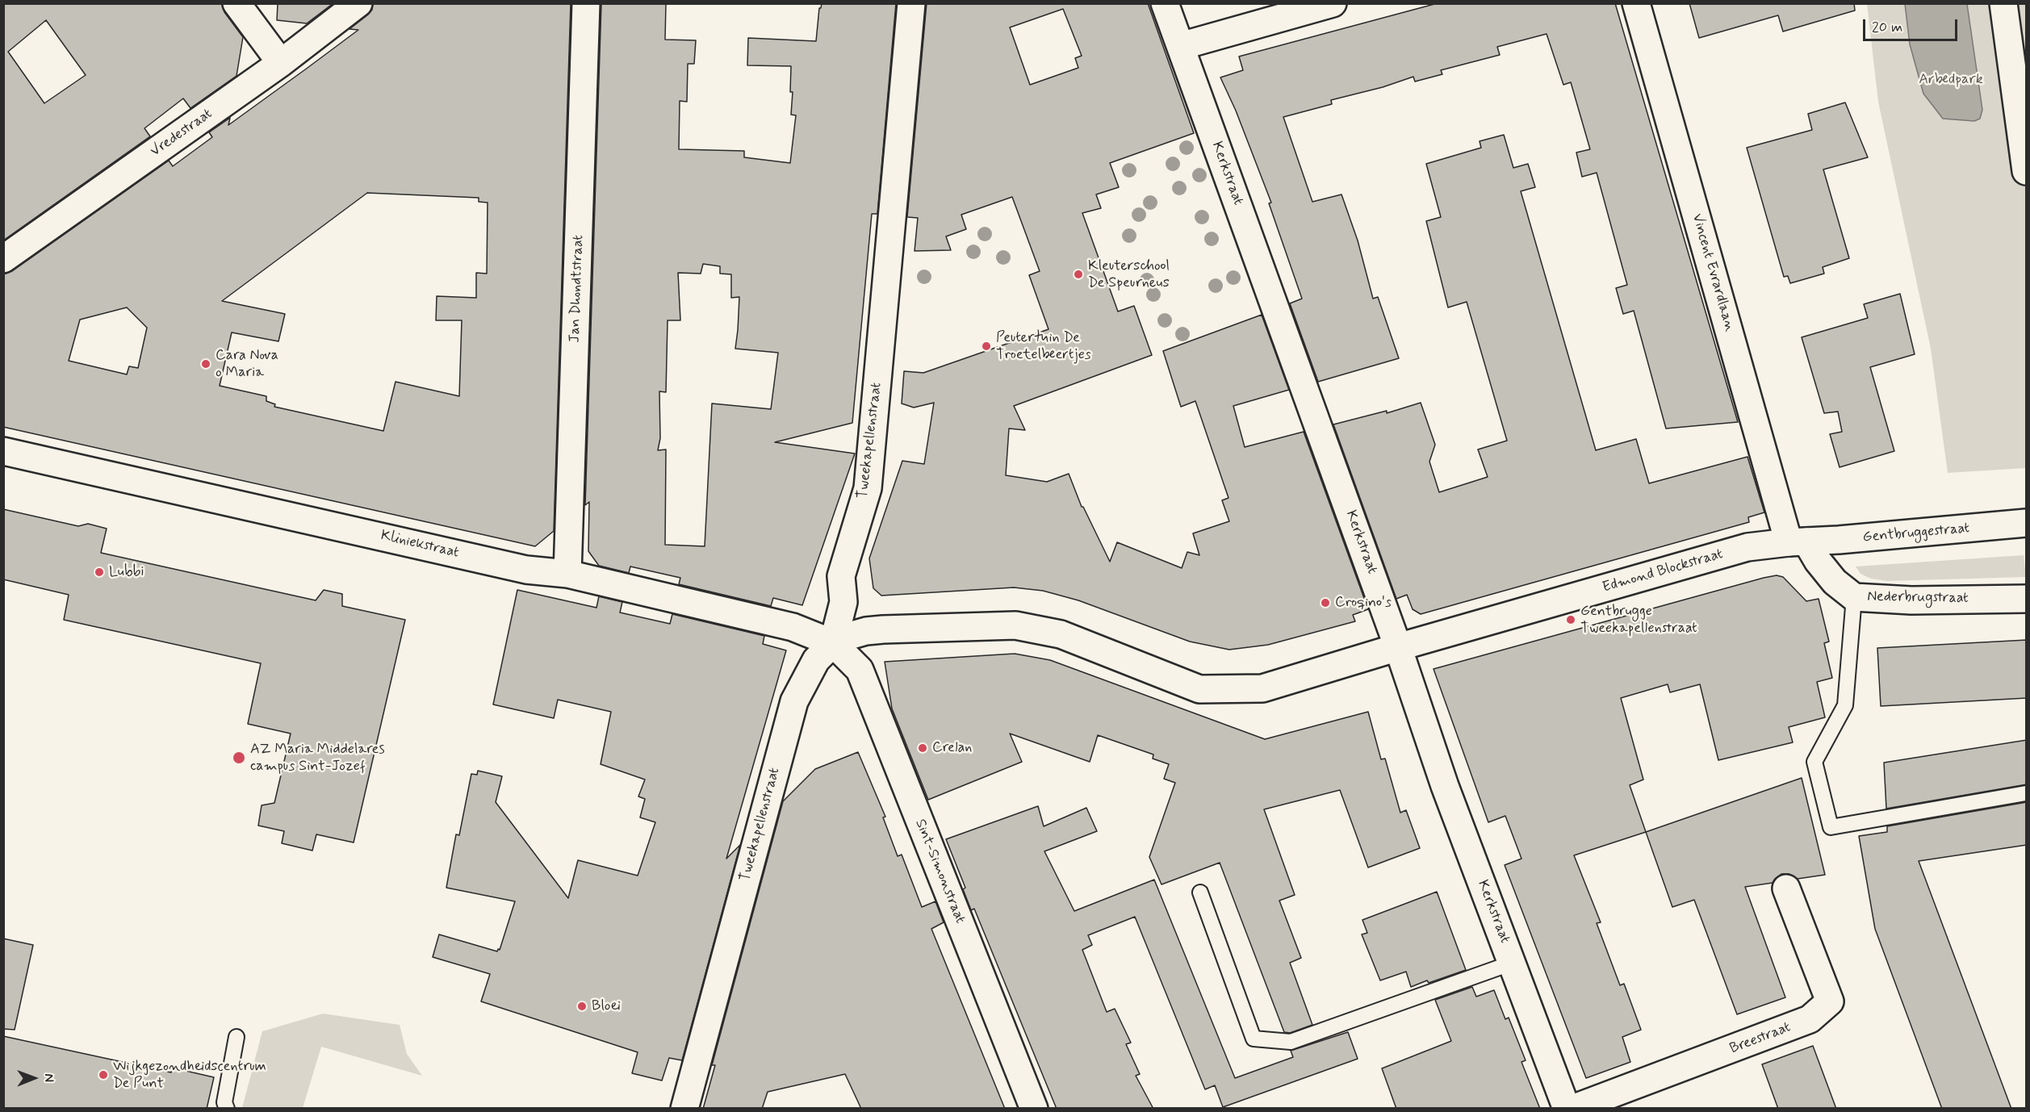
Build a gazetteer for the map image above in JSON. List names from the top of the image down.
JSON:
{
  "streets": {
    "street": [
      "Vredestraat",
      "Kerkstraat",
      "Vincent Evrardlaan",
      "Jan Dhondtstraat",
      "Tweekapellenstraat",
      "Gentbruggestraat",
      "Kliniekstraat",
      "Edmond Blockstraat",
      "Nederbrugstraat",
      "Sint-Simonstraat",
      "Breestraat"
    ]
  },
  "crossings": [
    ["Kerkstraat", "Edmond Blockstraat"],
    ["Vincent Evrardlaan", "Gentbruggestraat"],
    ["Vincent Evrardlaan", "Edmond Blockstraat"],
    ["Vincent Evrardlaan", "Nederbrugstraat"],
    ["Jan Dhondtstraat", "Kliniekstraat"],
    ["Tweekapellenstraat", "Kliniekstraat"],
    ["Tweekapellenstraat", "Edmond Blockstraat"],
    ["Tweekapellenstraat", "Sint-Simonstraat"],
    ["Gentbruggestraat", "Edmond Blockstraat"],
    ["Gentbruggestraat", "Nederbrugstraat"],
    ["Kliniekstraat", "Edmond Blockstraat"],
    ["Kliniekstraat", "Sint-Simonstraat"],
    ["Edmond Blockstraat", "Nederbrugstraat"],
    ["Edmond Blockstraat", "Sint-Simonstraat"]
  ],
  "parks": ["Arbedpark"],
  "places": [
    "Kleuterschool De Speurneus",
    "Peutertuin De Troetelbeertjes",
    "Cara Nova o Maria",
    "Lubbi",
    "Croqino's",
    "Gentbrugge Tweekapellenstraat",
    "Crelan",
    "AZ Maria Middelares campus Sint-Jozef",
    "Bloei",
    "Wijkgezondheidscentrum De Punt"
  ],
  "scale_bar": "20 m",
  "north": "right"
}
